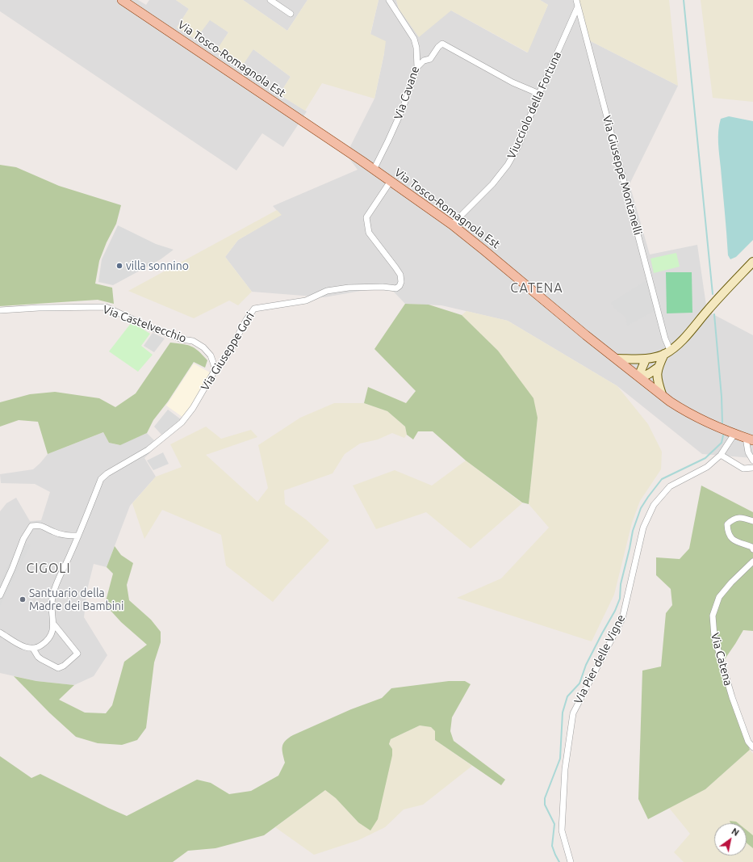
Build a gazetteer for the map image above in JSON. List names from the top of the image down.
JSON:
{
  "streets": {
    "main road": ["Via Tosco-Romagnola Est"],
    "street": [
      "Via Cavane",
      "Viucciolo della Fortuna",
      "Via Giuseppe Montanelli",
      "Via Castelvecchio",
      "Via Giuseppe Gori",
      "Via Pier delle Vigne",
      "Via Catena"
    ]
  },
  "crossings": [
    ["Via Tosco-Romagnola Est", "Via Cavane"],
    ["Via Tosco-Romagnola Est", "Viucciolo della Fortuna"],
    ["Via Tosco-Romagnola Est", "Via Giuseppe Gori"],
    ["Via Tosco-Romagnola Est", "Via Pier delle Vigne"],
    ["Viucciolo della Fortuna", "Via Giuseppe Montanelli"],
    ["Via Castelvecchio", "Via Giuseppe Gori"]
  ],
  "districts": ["CATENA", "CIGOLI"],
  "places": ["villa sonnino", "Santuario della Madre dei Bambini"],
  "north": "top right"
}
